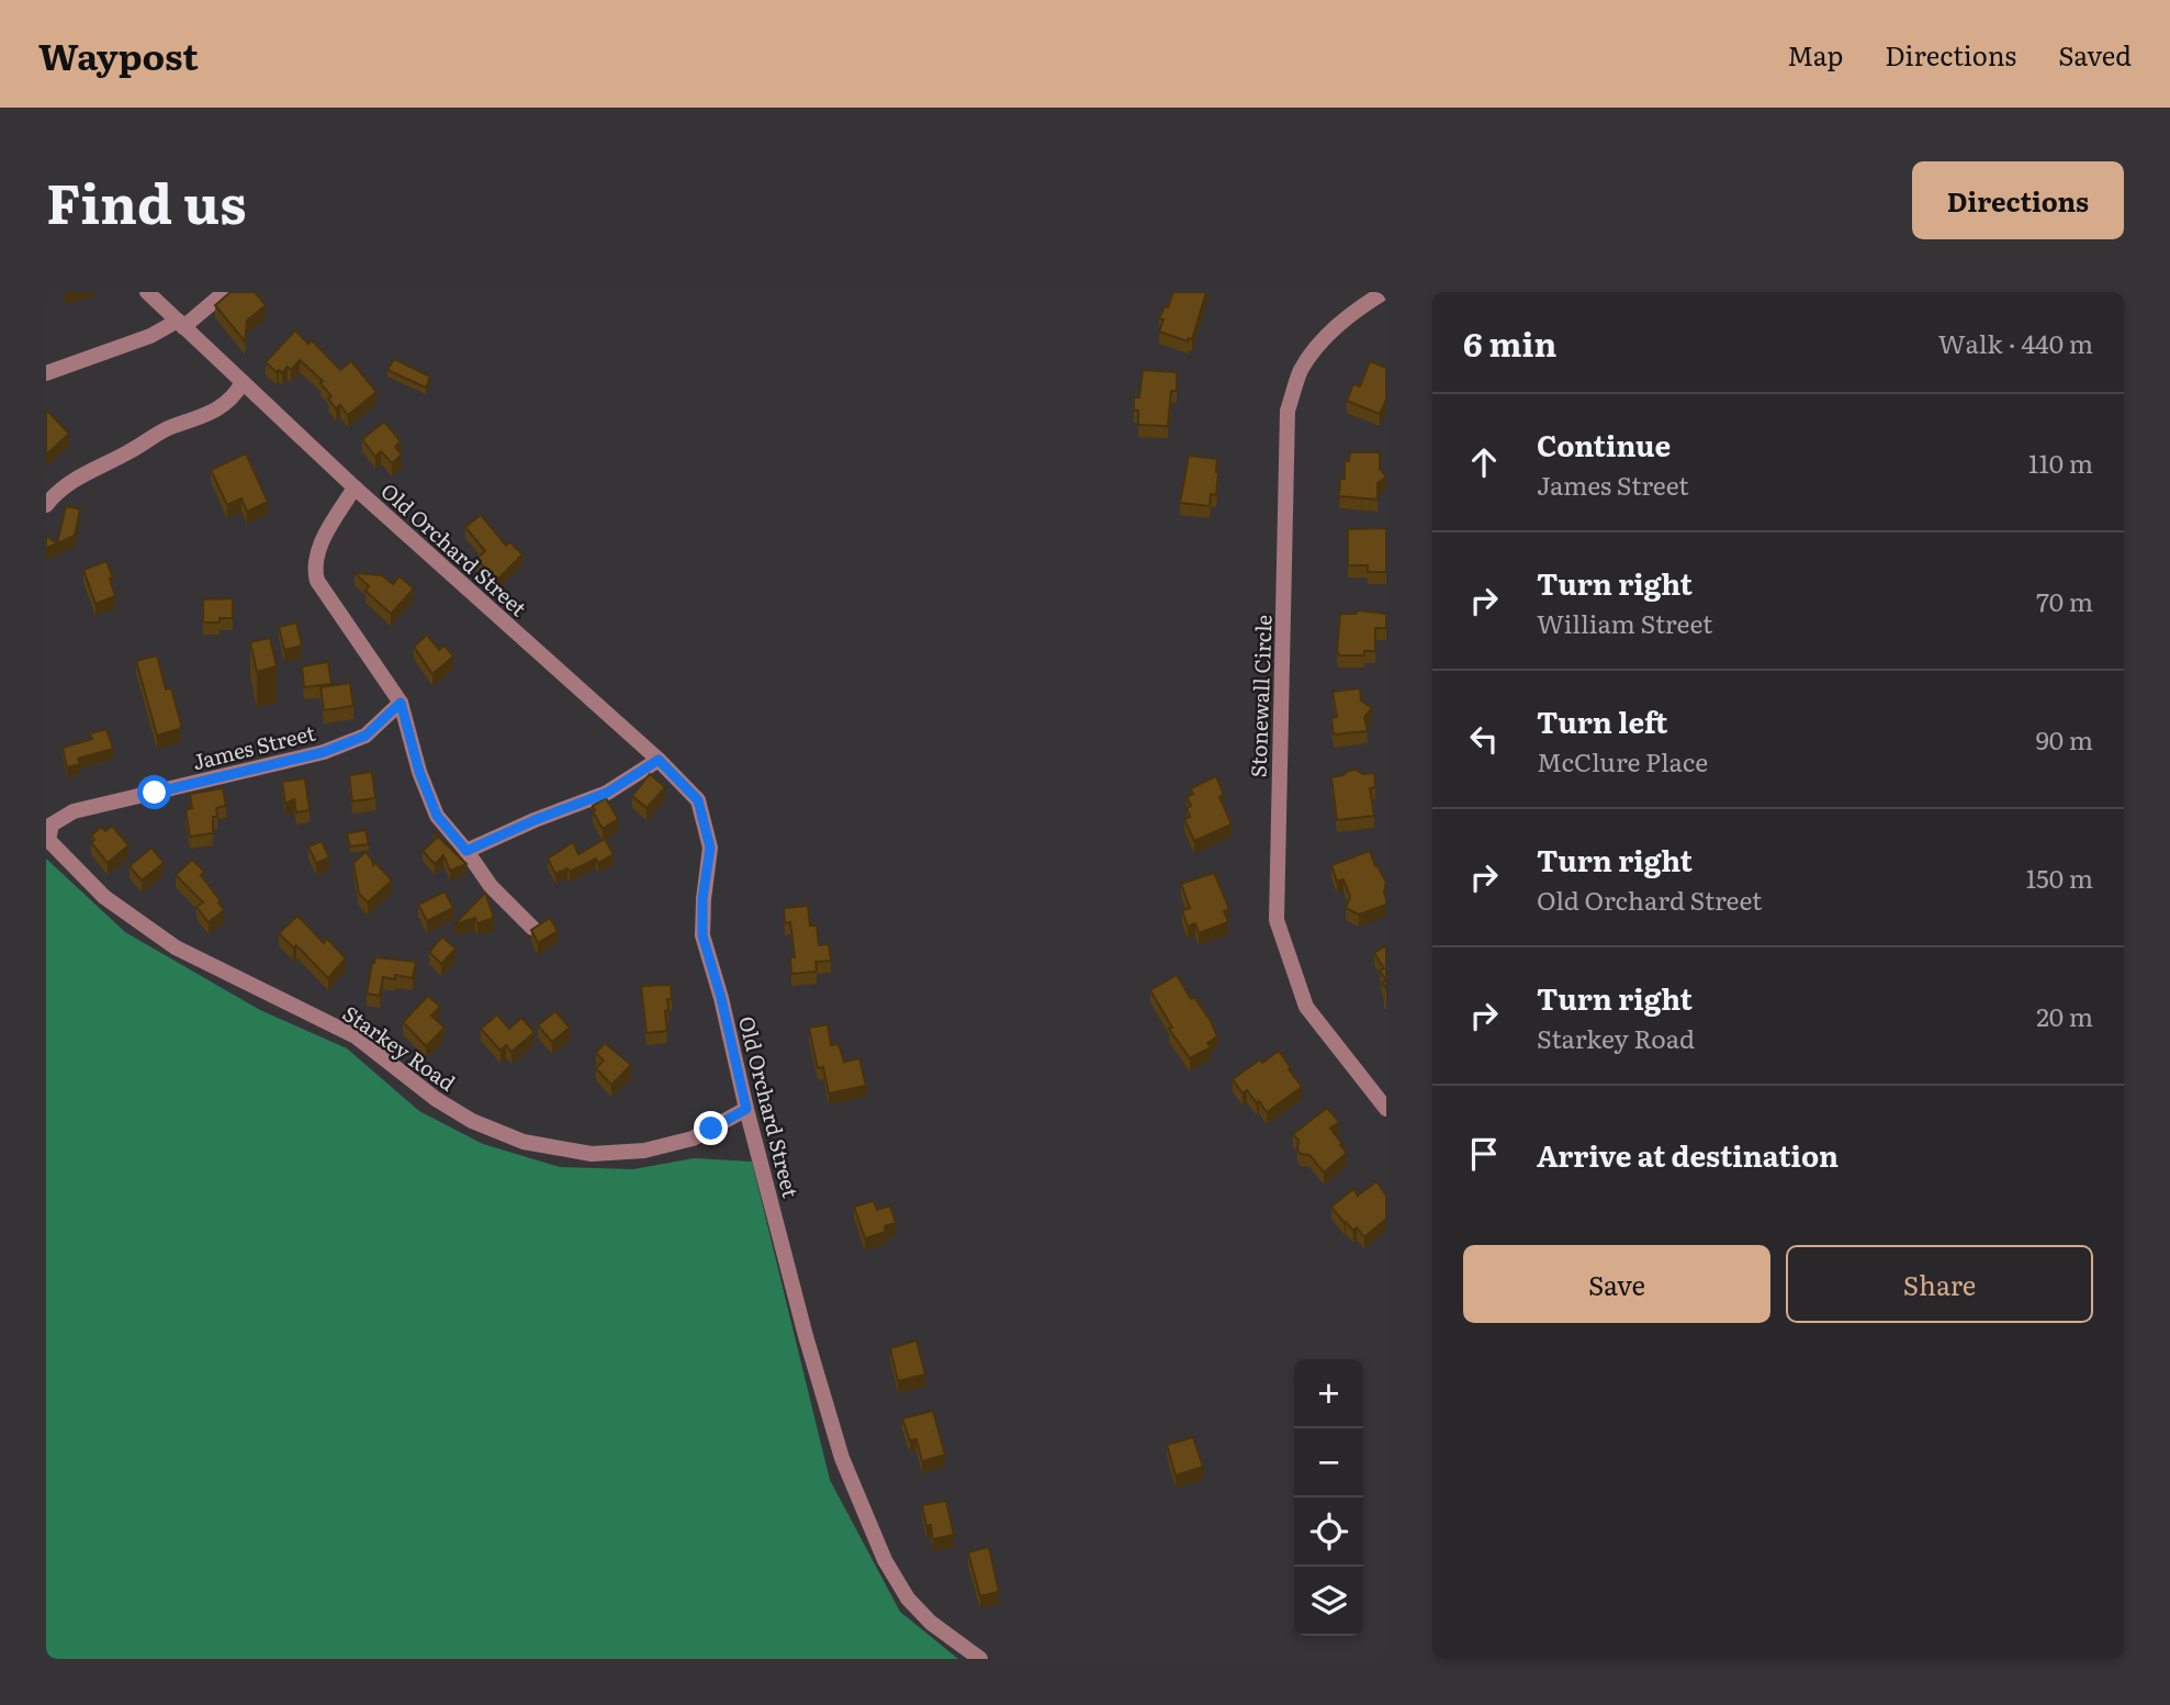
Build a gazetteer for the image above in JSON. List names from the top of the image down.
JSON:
{
  "streets": {
    "street": [
      "Old Orchard Street",
      "Stonewall Circle",
      "James Street",
      "Starkey Road"
    ]
  },
  "crossings": [
    ["Old Orchard Street", "Starkey Road"],
    ["James Street", "Starkey Road"]
  ],
  "page": {
    "header": "Waypost",
    "nav": ["Map", "Directions", "Saved"],
    "title": "Find us",
    "buttons": [
      "Directions",
      ["Save", "Share"]
    ],
    "heading": ["6 min", "Walk · 440 m"],
    "list": [
      ["Continue", "James Street", "110 m"],
      ["Turn right", "William Street", "70 m"],
      ["Turn left", "McClure Place", "90 m"],
      ["Turn right", "Old Orchard Street", "150 m"],
      ["Turn right", "Starkey Road", "20 m"],
      "Arrive at destination"
    ],
    "map_buttons": ["+", "−"]
  }
}
